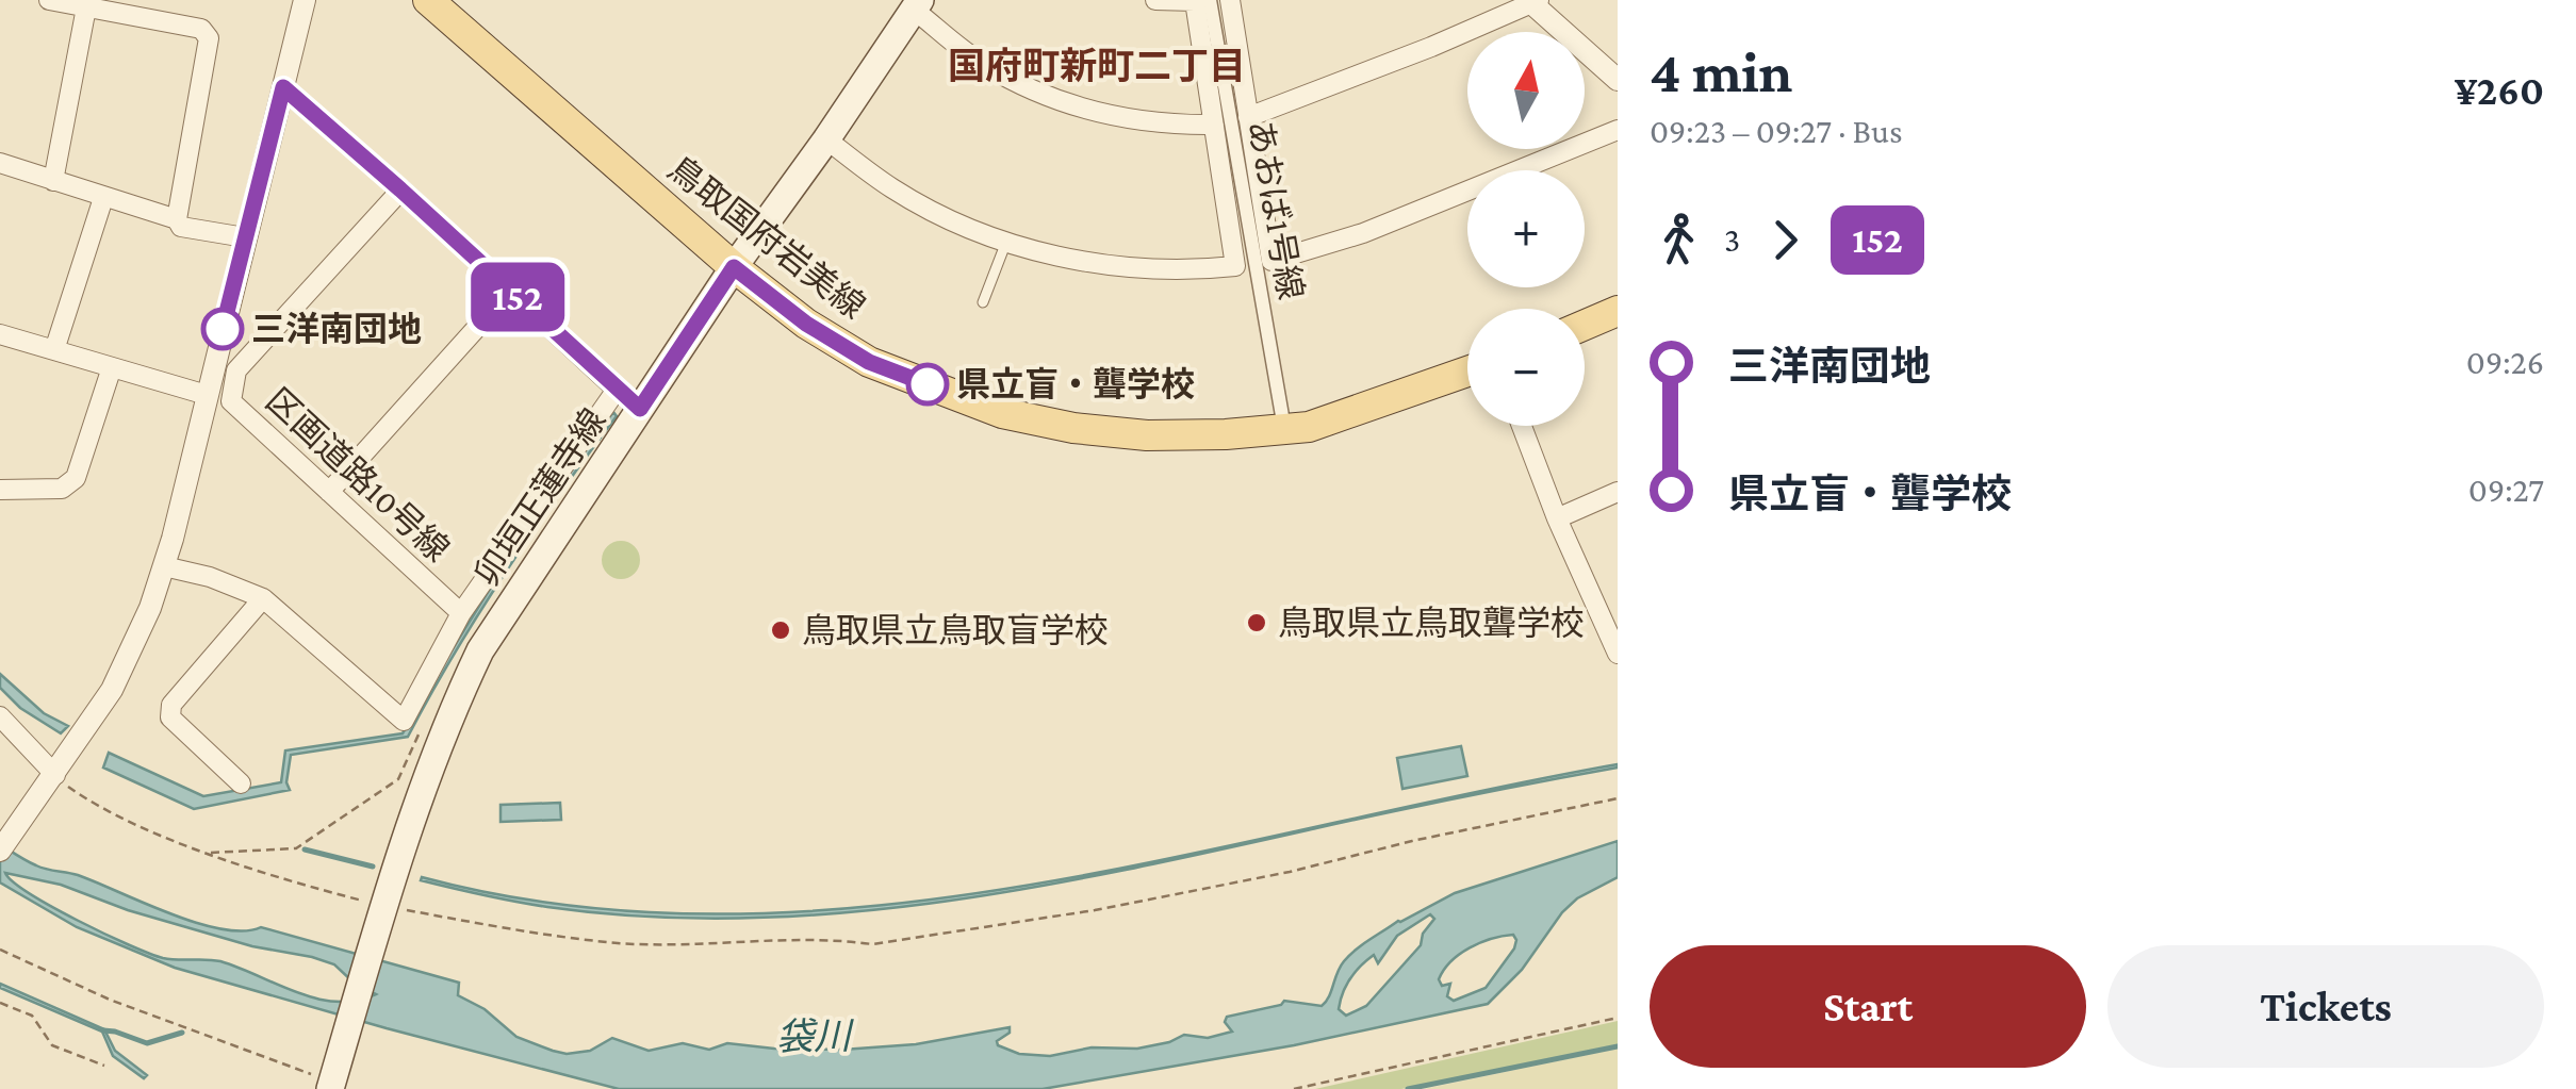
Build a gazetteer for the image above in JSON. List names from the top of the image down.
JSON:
{
  "streets": {
    "main road": ["鳥取国府岩美線", "卯垣正蓮寺線"],
    "street": ["あおば1号線", "区画道路10号線"]
  },
  "crossings": [
    ["あおば1号線", "鳥取国府岩美線"],
    ["鳥取国府岩美線", "卯垣正蓮寺線"]
  ],
  "districts": ["国府町新町二丁目"],
  "water": ["袋川"],
  "places": [
    "三洋南団地",
    "県立盲・聾学校",
    "鳥取県立鳥取聾学校",
    "鳥取県立鳥取盲学校"
  ],
  "lines": ["bus line 152"],
  "north": "top",
  "page": {
    "on_map": "152",
    "heading": ["4 min", "09:23 – 09:27 · Bus", "¥260"],
    "map_buttons": ["+", "−"],
    "legs": ["3", "152"],
    "list": [
      {
        "name": "三洋南団地",
        "value": "09:26"
      },
      {
        "name": "県立盲・聾学校",
        "value": "09:27"
      }
    ],
    "buttons": ["Start", "Tickets"]
  }
}
